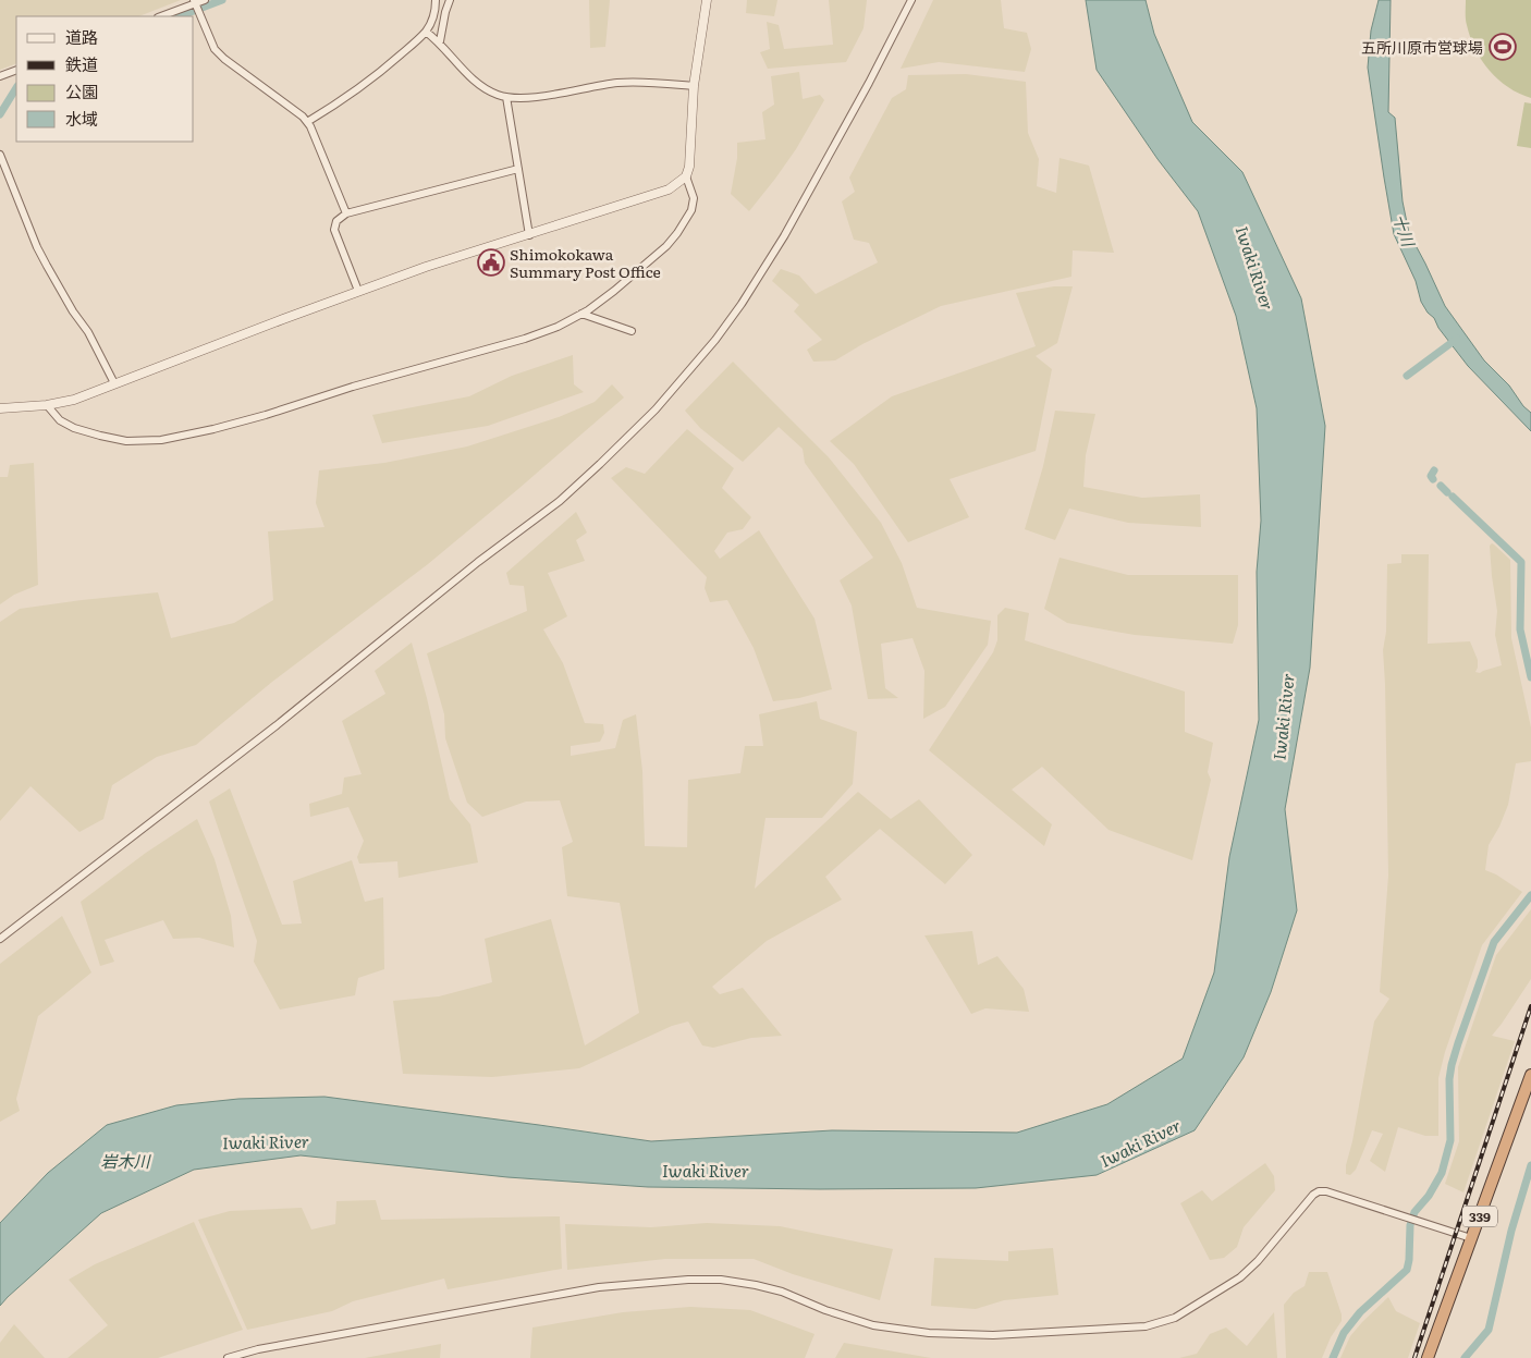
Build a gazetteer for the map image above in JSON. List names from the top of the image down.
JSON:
{
  "streets": {
    "highway": ["339"]
  },
  "water": ["十川", "Iwaki River", "岩木川"],
  "places": {
    "sports": ["五所川原市営球場"],
    "public building": ["Shimokokawa Summary Post Office"]
  },
  "legend": [
    "道路",
    "鉄道",
    "公園",
    "水域"
  ]
}
